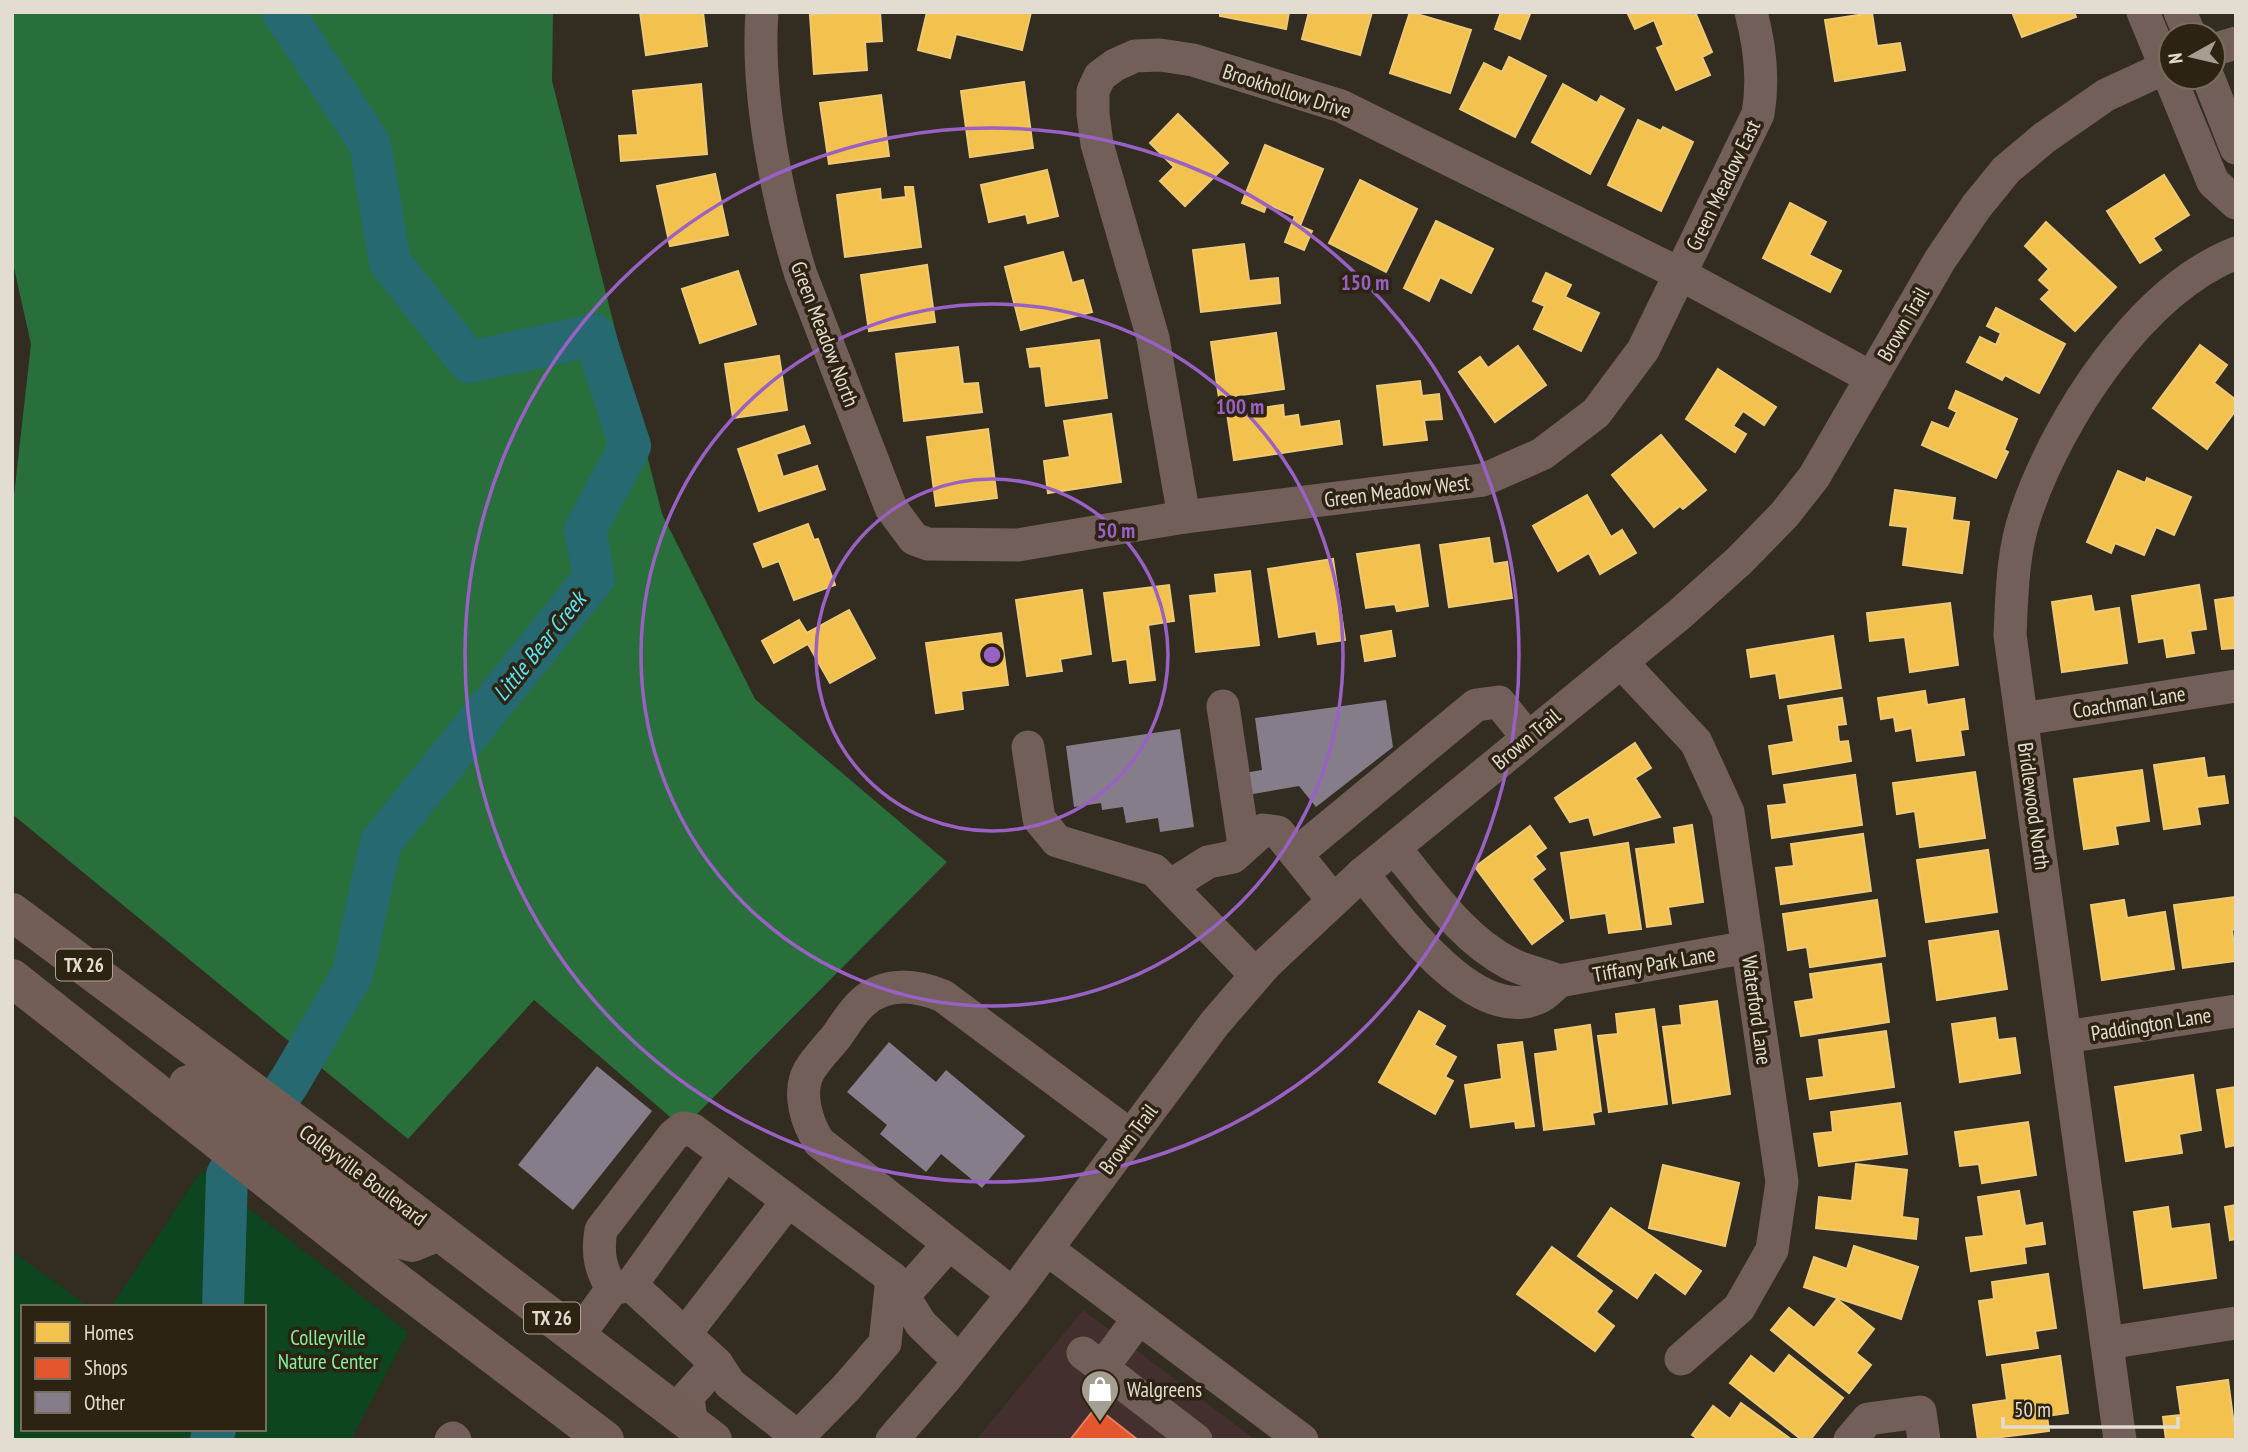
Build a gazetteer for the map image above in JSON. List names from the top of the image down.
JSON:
{
  "streets": {
    "main road": ["TX 26", "Colleyville Boulevard"],
    "street": [
      "Brookhollow Drive",
      "Green Meadow East",
      "Brown Trail",
      "Green Meadow North",
      "Green Meadow West",
      "Coachman Lane",
      "Bridlewood North",
      "Tiffany Park Lane",
      "Waterford Lane",
      "Paddington Lane"
    ]
  },
  "crossings": [
    ["Brookhollow Drive", "Green Meadow East"],
    ["Brookhollow Drive", "Brown Trail"],
    ["Brookhollow Drive", "Green Meadow West"],
    ["Green Meadow East", "Green Meadow West"],
    ["Brown Trail", "Tiffany Park Lane"],
    ["Brown Trail", "Waterford Lane"],
    ["Green Meadow North", "Green Meadow West"],
    ["Coachman Lane", "Bridlewood North"],
    ["Bridlewood North", "Paddington Lane"],
    ["Tiffany Park Lane", "Waterford Lane"]
  ],
  "water": ["Little Bear Creek"],
  "parks": ["Colleyville Nature Center"],
  "places": {
    "shop": ["Walgreens"]
  },
  "legend": ["Homes", "Shops", "Other"],
  "scale_bar": "50 m",
  "north": "left",
  "rings": ["150 m", "100 m", "50 m"]
}
